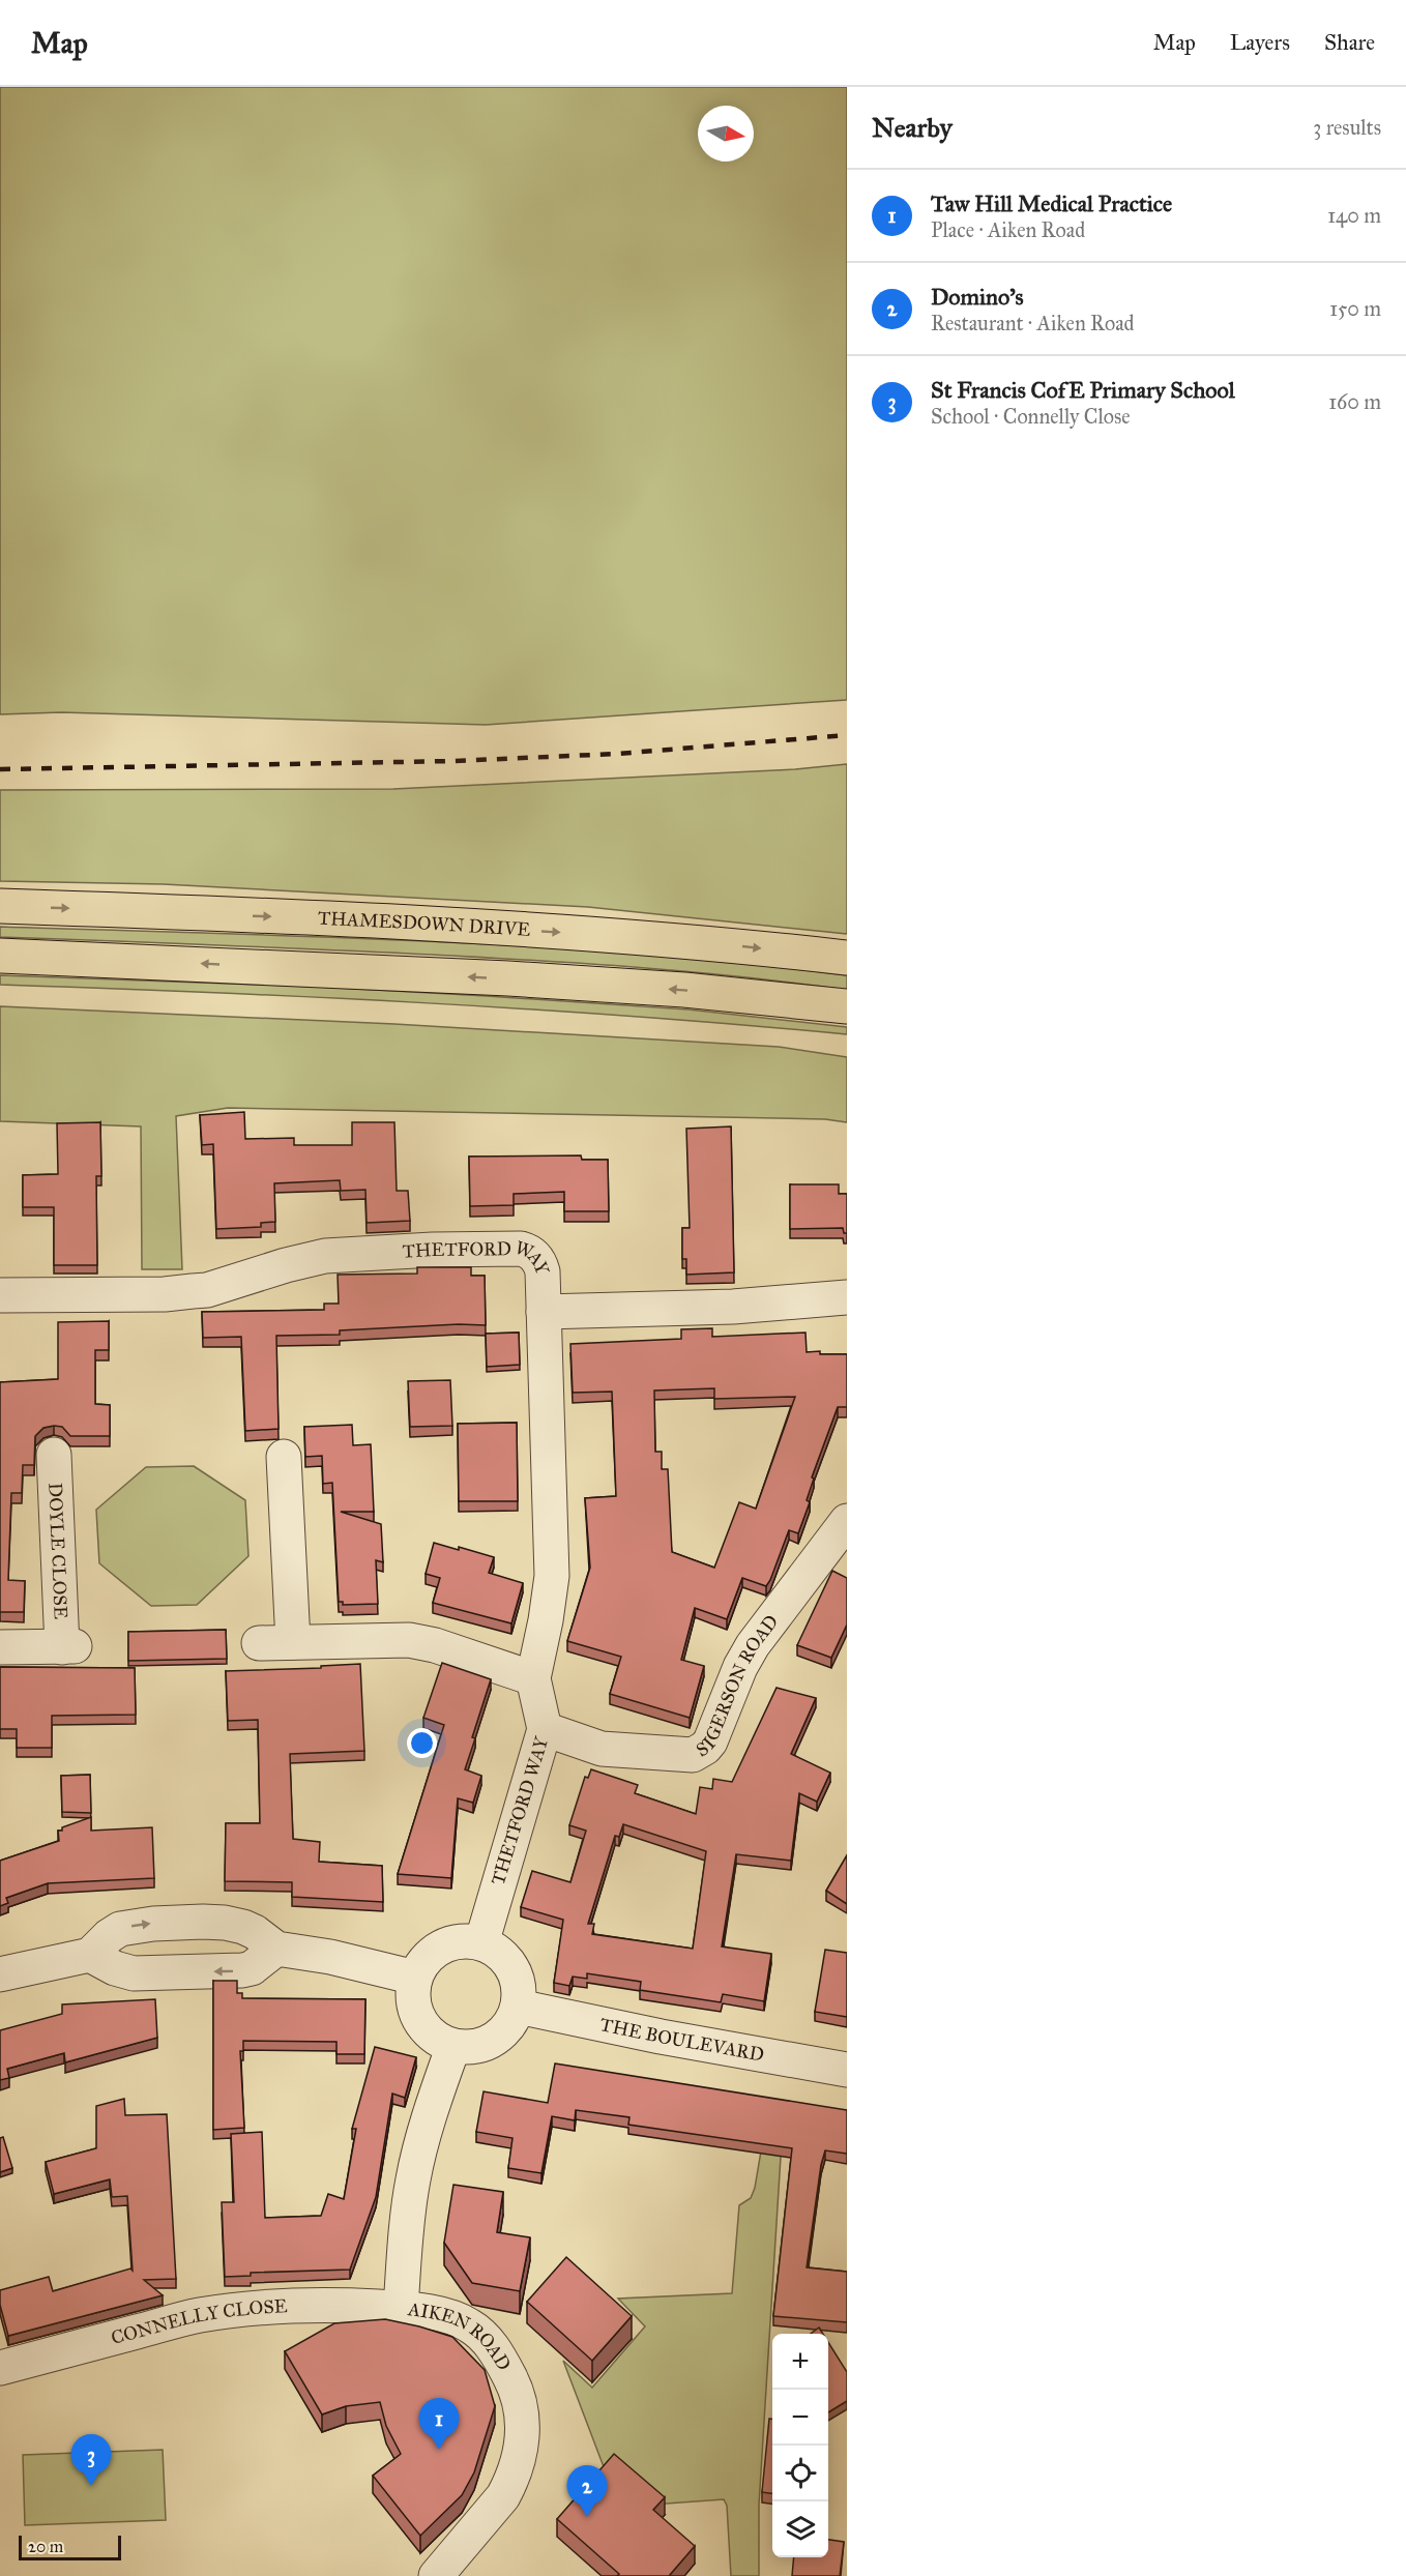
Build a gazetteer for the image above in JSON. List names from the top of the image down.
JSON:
{
  "streets": {
    "main road": ["THAMESDOWN DRIVE"],
    "street": [
      "THETFORD WAY",
      "DOYLE CLOSE",
      "SIGERSON ROAD",
      "THE BOULEVARD",
      "CONNELLY CLOSE",
      "AIKEN ROAD"
    ]
  },
  "crossings": [
    ["THETFORD WAY", "SIGERSON ROAD"],
    ["THETFORD WAY", "THE BOULEVARD"],
    ["THETFORD WAY", "AIKEN ROAD"],
    ["THE BOULEVARD", "AIKEN ROAD"],
    ["CONNELLY CLOSE", "AIKEN ROAD"]
  ],
  "scale_bar": "20 m",
  "north": "right",
  "page": {
    "header": "Map",
    "nav": ["Map", "Layers", "Share"],
    "heading": ["Nearby", "3 results"],
    "list": [
      {
        "mark": "1",
        "name": "Taw Hill Medical Practice",
        "note": "Place · Aiken Road",
        "value": "140 m"
      },
      {
        "mark": "2",
        "name": "Domino's",
        "note": "Restaurant · Aiken Road",
        "value": "150 m"
      },
      {
        "mark": "3",
        "name": "St Francis CofE Primary School",
        "note": "School · Connelly Close",
        "value": "160 m"
      }
    ],
    "map_buttons": ["+", "−"],
    "pins": ["1", "3", "2"],
    "scale": "20 m"
  }
}
